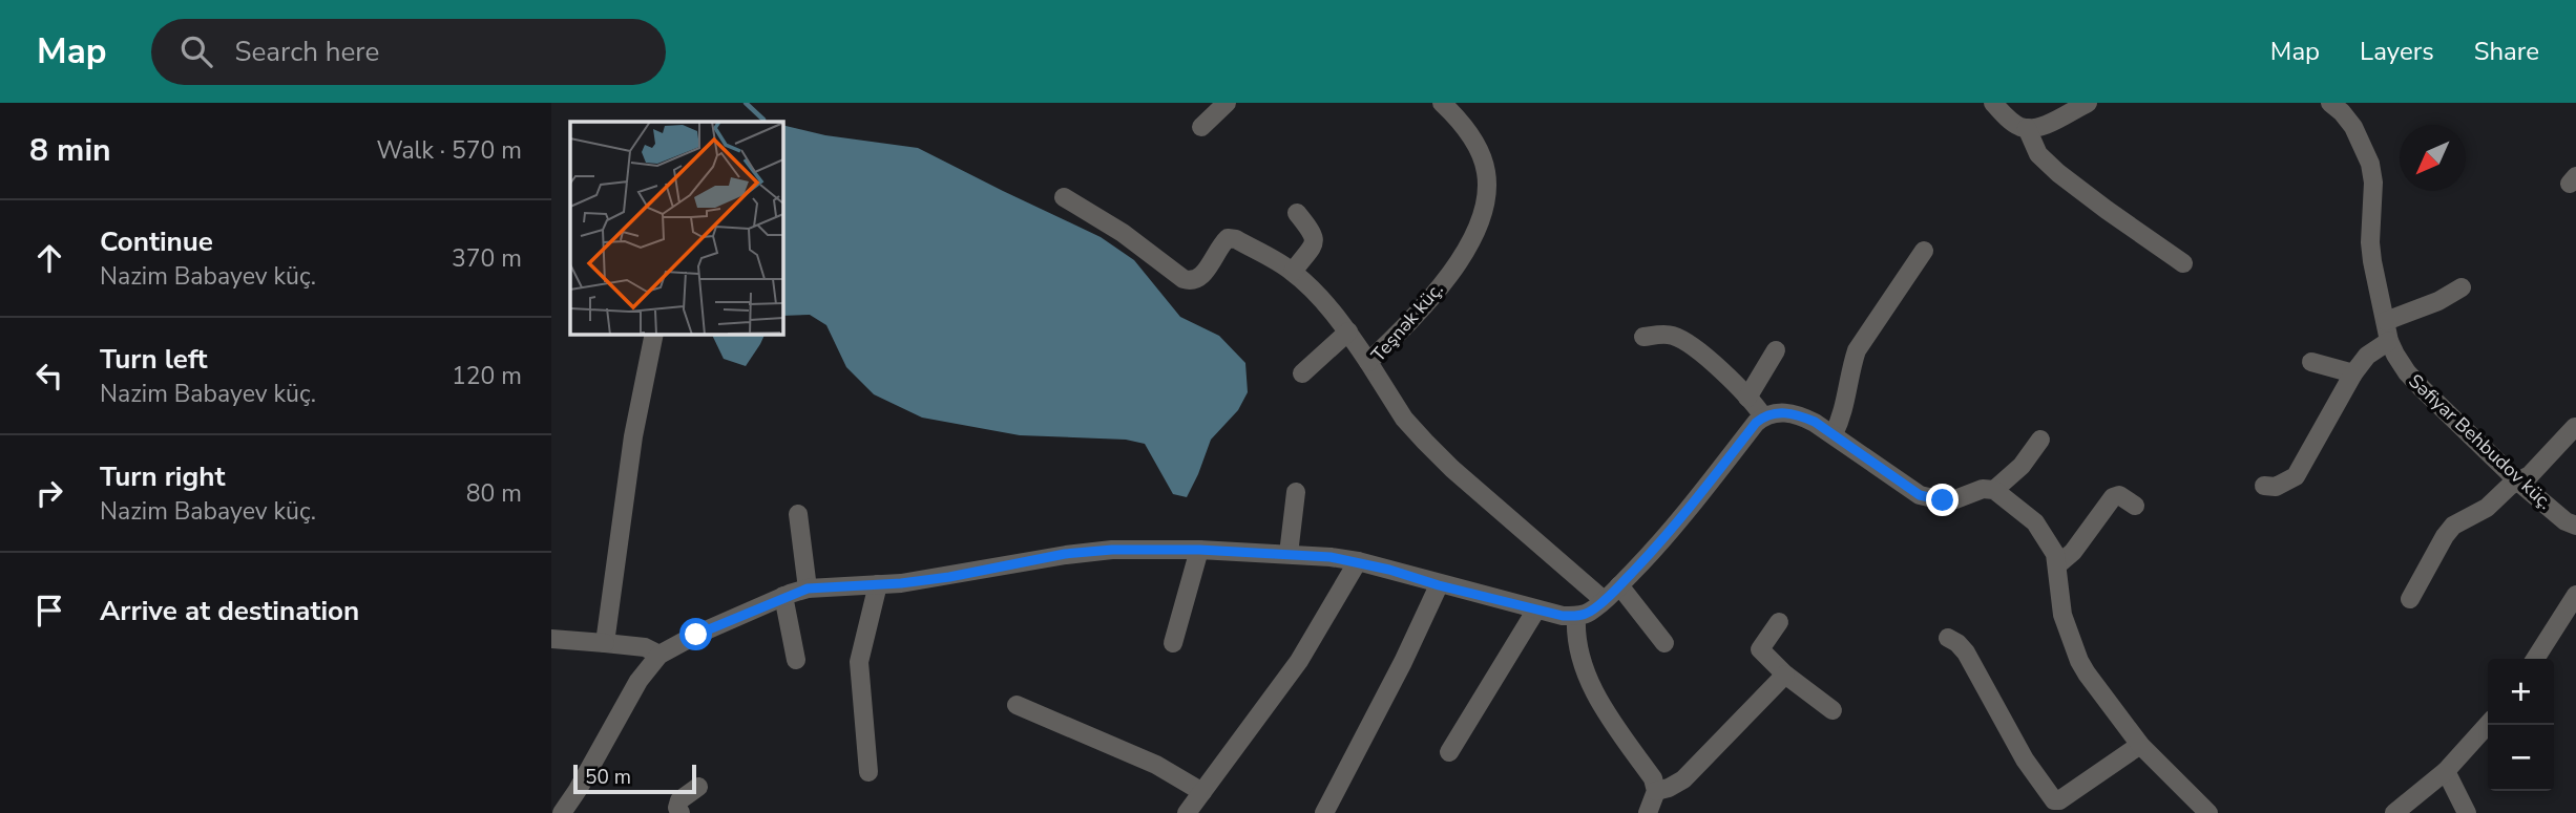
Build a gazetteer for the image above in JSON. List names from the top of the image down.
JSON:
{
  "streets": {
    "street": ["Teşnək küç.", "Səfiyar Behbudov küç."]
  },
  "scale_bar": "50 m",
  "north": "bottom left",
  "page": {
    "header": "Map",
    "search": "Search here",
    "nav": ["Map", "Layers", "Share"],
    "heading": ["8 min", "Walk · 570 m"],
    "list": [
      ["Continue", "Nazim Babayev küç.", "370 m"],
      ["Turn left", "Nazim Babayev küç.", "120 m"],
      ["Turn right", "Nazim Babayev küç.", "80 m"],
      "Arrive at destination"
    ],
    "map_buttons": ["+", "−"],
    "scale": "50 m"
  }
}
